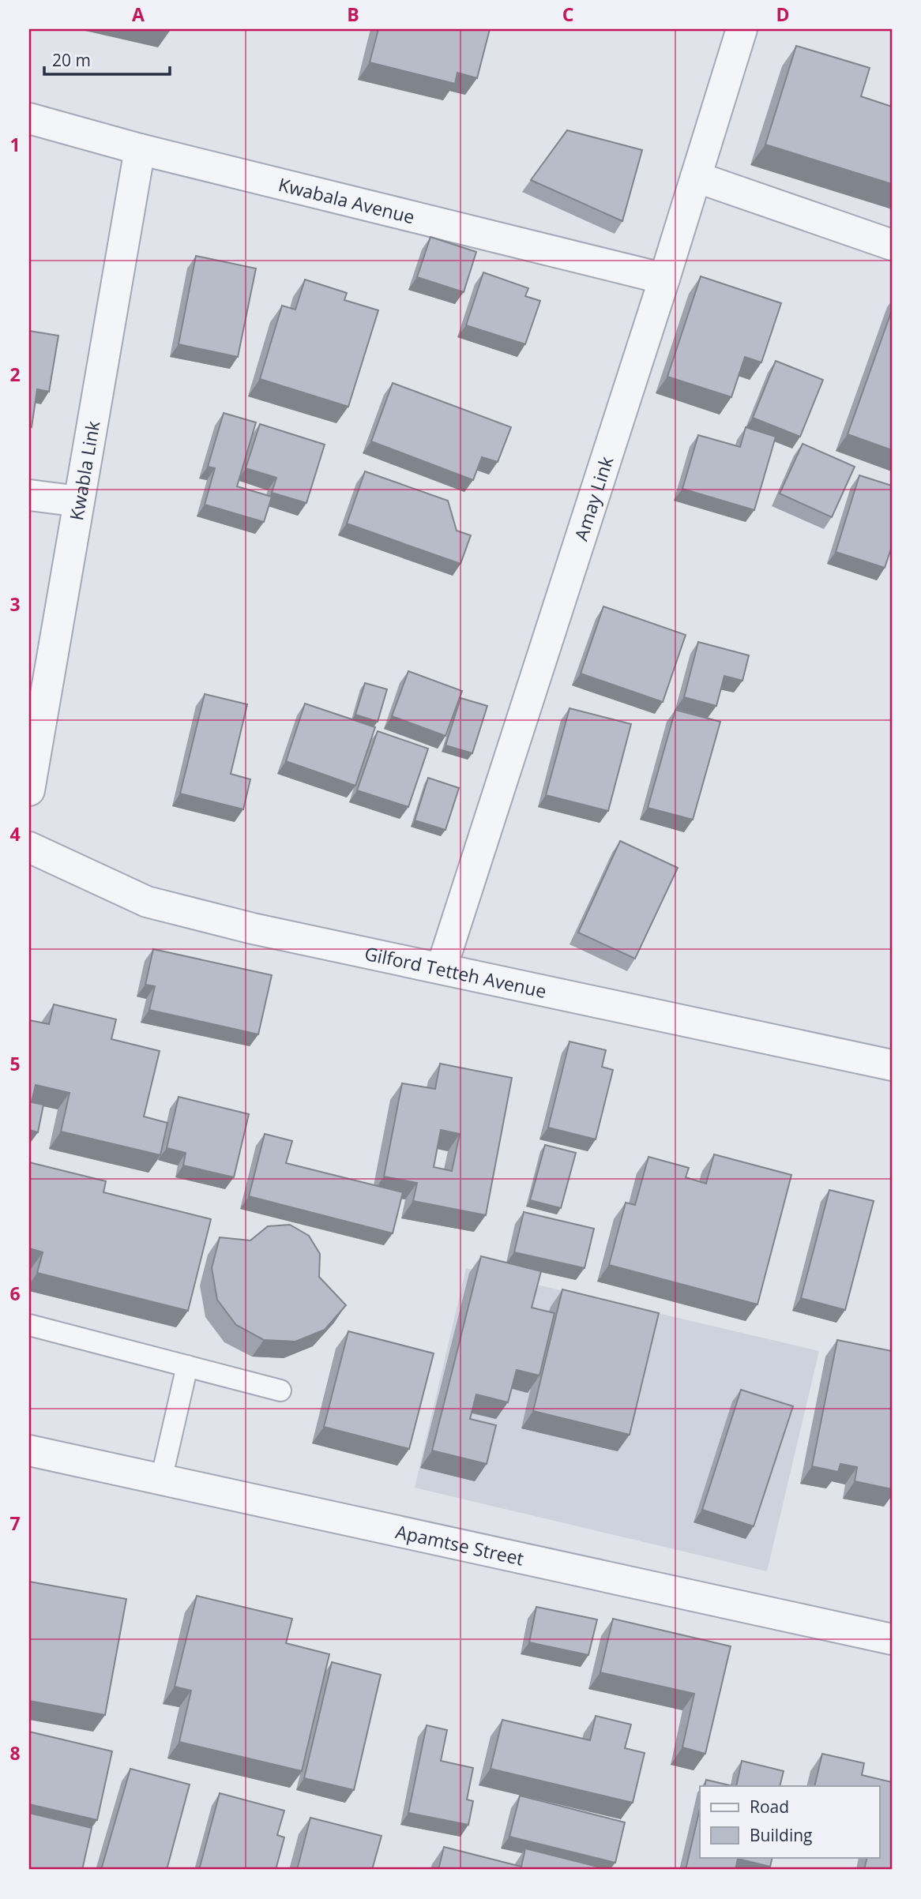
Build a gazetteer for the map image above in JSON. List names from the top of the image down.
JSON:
{
  "streets": {
    "street": [
      "Kwabala Avenue",
      "Kwabla Link",
      "Amay Link",
      "Gilford Tetteh Avenue",
      "Apamtse Street"
    ]
  },
  "crossings": [
    ["Kwabala Avenue", "Kwabla Link"],
    ["Kwabala Avenue", "Amay Link"],
    ["Amay Link", "Gilford Tetteh Avenue"]
  ],
  "legend": ["Road", "Building"],
  "scale_bar": "20 m",
  "grid": {
    "columns": [
      "A",
      "B",
      "C",
      "D"
    ],
    "rows": [
      "1",
      "2",
      "3",
      "4",
      "5",
      "6",
      "7",
      "8"
    ]
  }
}
